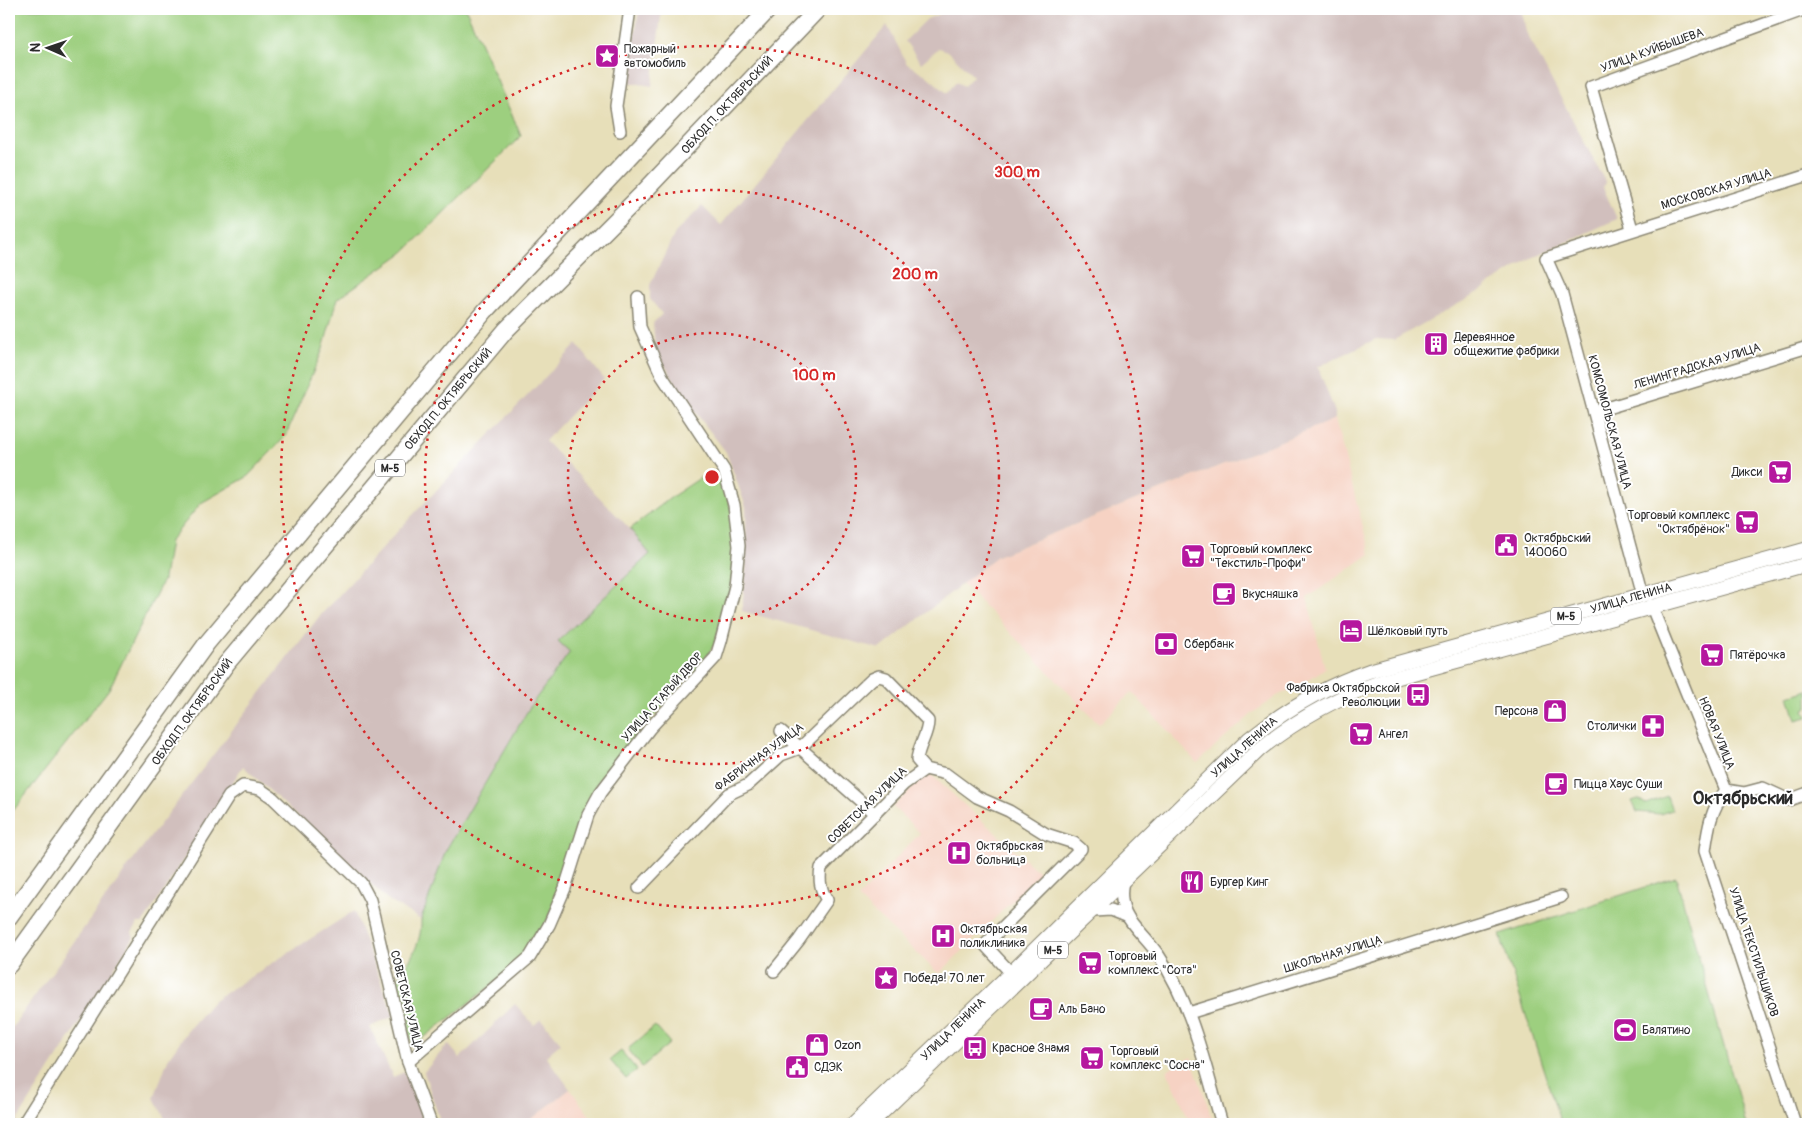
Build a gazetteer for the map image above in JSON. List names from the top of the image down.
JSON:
{
  "streets": {
    "highway": ["ОБХОД П. ОКТЯБРЬСКИЙ", "М-5"],
    "main road": ["УЛИЦА ЛЕНИНА"],
    "street": [
      "УЛИЦА КУЙБЫШЕВА",
      "МОСКОВСКАЯ УЛИЦА",
      "ЛЕНИНГРАДСКАЯ УЛИЦА",
      "КОМСОМОЛЬСКАЯ УЛИЦА",
      "УЛИЦА СТАРЫЙ ДВОР",
      "НОВАЯ УЛИЦА",
      "ФАБРИЧНАЯ УЛИЦА",
      "СОВЕТСКАЯ УЛИЦА",
      "УЛИЦА ТЕКСТИЛЬЩИКОВ",
      "ШКОЛЬНАЯ УЛИЦА"
    ]
  },
  "crossings": [
    ["УЛИЦА КУЙБЫШЕВА", "МОСКОВСКАЯ УЛИЦА"],
    ["МОСКОВСКАЯ УЛИЦА", "КОМСОМОЛЬСКАЯ УЛИЦА"],
    ["ЛЕНИНГРАДСКАЯ УЛИЦА", "КОМСОМОЛЬСКАЯ УЛИЦА"],
    ["КОМСОМОЛЬСКАЯ УЛИЦА", "УЛИЦА ЛЕНИНА"],
    ["КОМСОМОЛЬСКАЯ УЛИЦА", "НОВАЯ УЛИЦА"],
    ["УЛИЦА ЛЕНИНА", "НОВАЯ УЛИЦА"],
    ["УЛИЦА ЛЕНИНА", "СОВЕТСКАЯ УЛИЦА"],
    ["УЛИЦА СТАРЫЙ ДВОР", "СОВЕТСКАЯ УЛИЦА"],
    ["НОВАЯ УЛИЦА", "УЛИЦА ТЕКСТИЛЬЩИКОВ"],
    ["ФАБРИЧНАЯ УЛИЦА", "СОВЕТСКАЯ УЛИЦА"]
  ],
  "districts": ["Октябрьский"],
  "places": {
    "place": ["Пожарный автомобиль", "Победа! 70 лет"],
    "building": ["Деревянное общежитие фабрики"],
    "supermarket": [
      "Дикси",
      "Торговый комплекс \"Октябрёнок\"",
      "Торговый комплекс \"Текстиль-Профи\"",
      "Пятёрочка",
      "Ангел",
      "Торговый комплекс \"Сота\"",
      "Торговый комплекс \"Сосна\""
    ],
    "public building": ["Октябрьский 140060", "СДЭК"],
    "cafe": ["Вкусняшка", "Пицца Хаус Суши", "Аль Бано"],
    "hotel": ["Шёлковый путь"],
    "bank": ["Сбербанк"],
    "bus stop": ["Фабрика Октябрьской Революции", "Красное Знамя"],
    "shop": ["Персона", "Ozon"],
    "pharmacy": ["Столички"],
    "hospital": ["Октябрьская больница", "Октябрьская поликлиника"],
    "restaurant": ["Бургер Кинг"],
    "sports": ["Балятино"]
  },
  "north": "left",
  "rings": ["300 m", "200 m", "100 m"]
}
